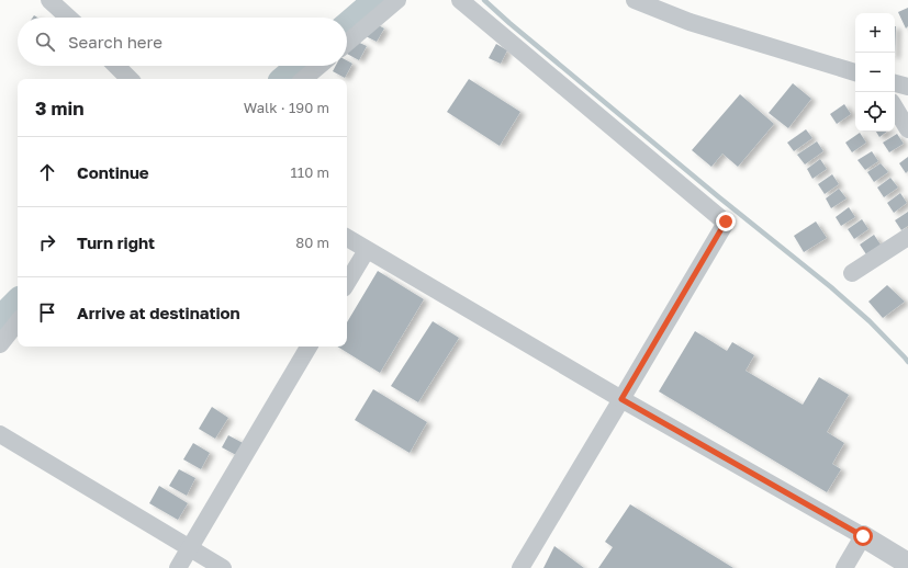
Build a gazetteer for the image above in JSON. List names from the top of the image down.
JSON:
{
  "page": {
    "map_buttons": ["+", "−"],
    "search": "Search here",
    "heading": ["3 min", "Walk · 190 m"],
    "list": [
      ["Continue", "110 m"],
      ["Turn right", "80 m"],
      "Arrive at destination"
    ]
  }
}
